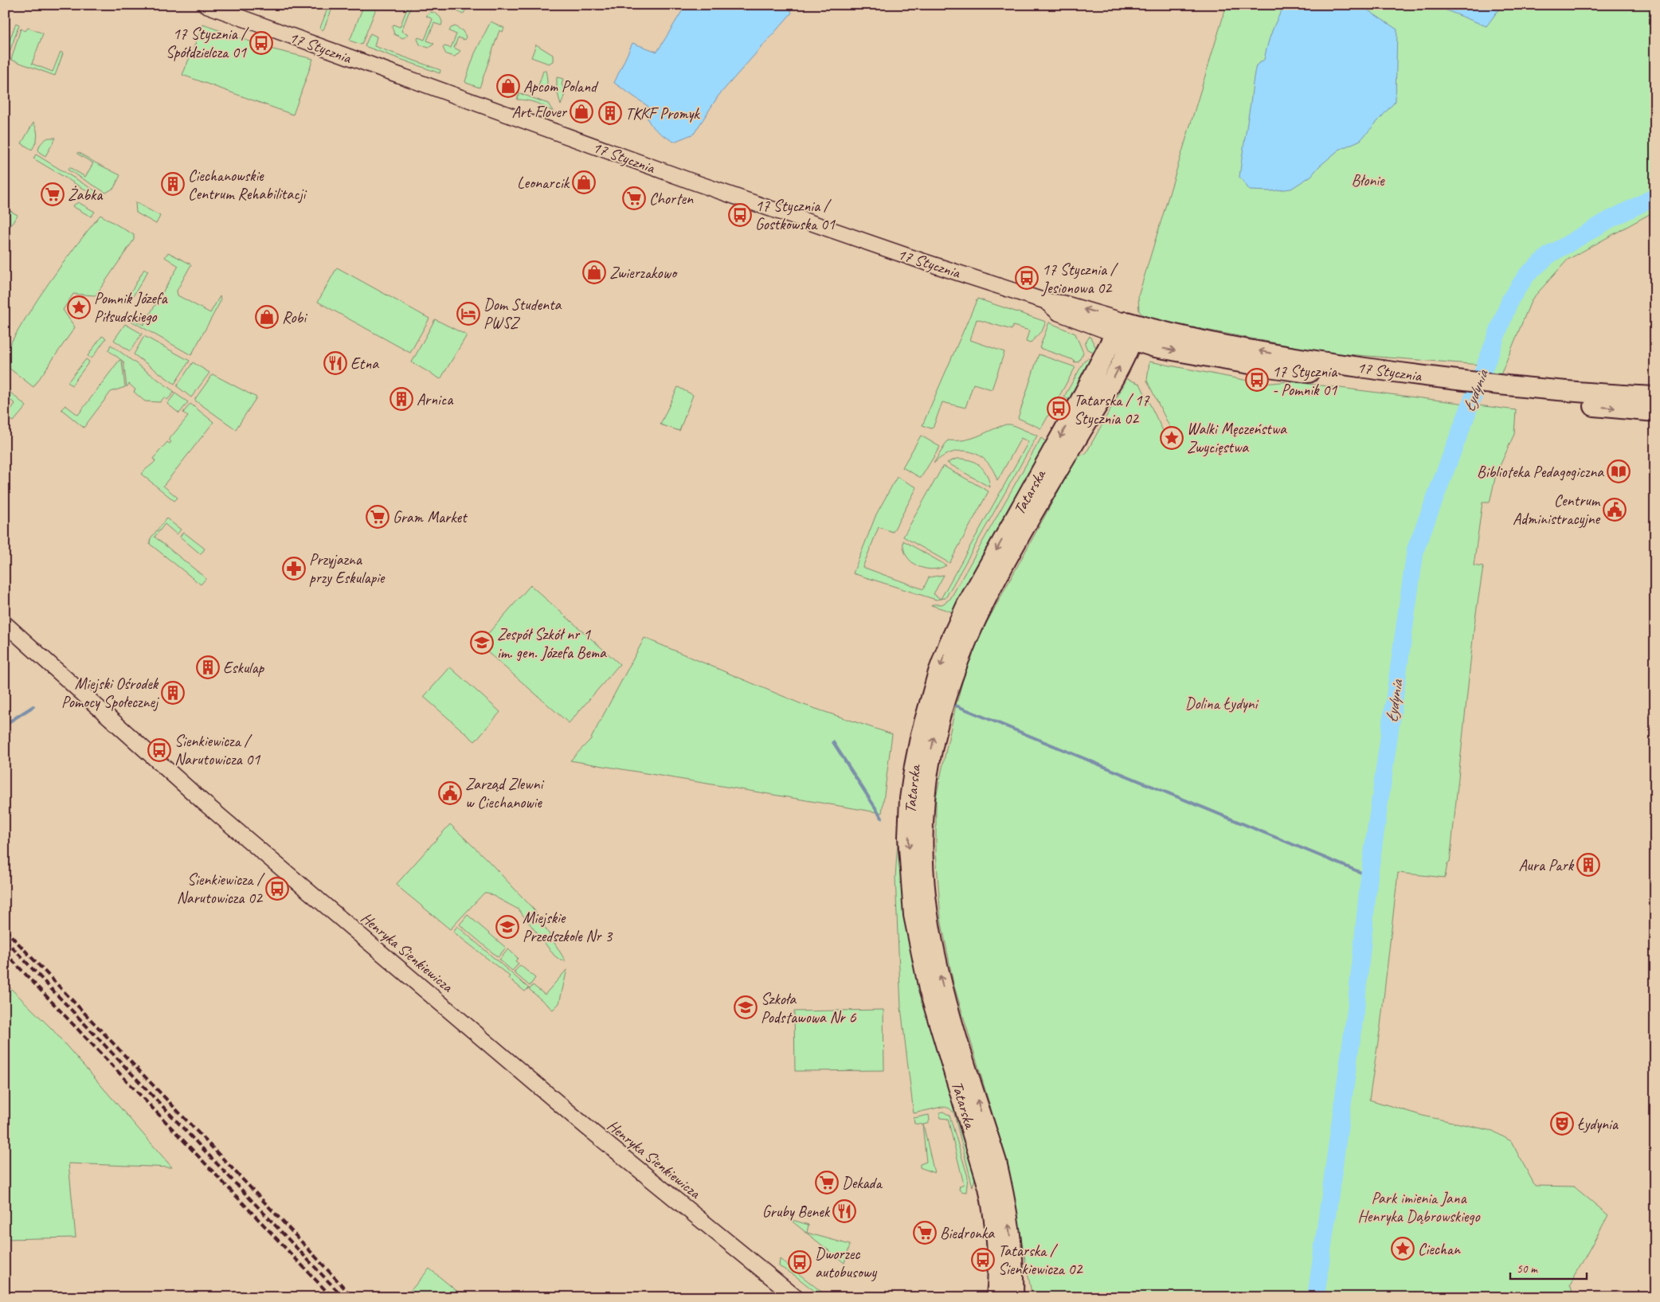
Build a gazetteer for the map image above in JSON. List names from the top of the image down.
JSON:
{
  "streets": {
    "main road": ["17 Stycznia", "Tatarska"],
    "street": ["Henryka Sienkiewicza"]
  },
  "crossings": [
    ["17 Stycznia", "Tatarska"]
  ],
  "water": ["Łydynia"],
  "parks": ["Błonie", "Dolina Łydyni", "Park imienia Jana Henryka Dąbrowskiego"],
  "places": {
    "bus stop": [
      "17 Stycznia / Spółdzielcza 01",
      "17 Stycznia / Gostkowska 01",
      "17 Stycznia / Jesionowa 02",
      "17 Stycznia - Pomnik 01",
      "Tatarska / 17 Stycznia 02",
      "Sienkiewicza / Narutowicza 01",
      "Sienkiewicza / Narutowicza 02",
      "Tatarska / Sienkiewicza 02",
      "Dworzec autobusowy"
    ],
    "shop": [
      "Apcom Poland",
      "Art Flover",
      "Leonarcik",
      "Zwierzakowo",
      "Robi"
    ],
    "building": [
      "TKKF Promyk",
      "Ciechanowskie Centrum Rehabilitacji",
      "Arnica",
      "Eskulap",
      "Miejski Ośrodek Pomocy Społecznej",
      "Aura Park"
    ],
    "supermarket": [
      "Żabka",
      "Chorten",
      "Gram Market",
      "Dekada",
      "Biedronka"
    ],
    "place": ["Pomnik Józefa Piłsudskiego", "Walki Męczeństwa Zwycięstwa", "Ciechan"],
    "hotel": ["Dom Studenta PWSZ"],
    "restaurant": ["Etna", "Gruby Benek"],
    "library": ["Biblioteka Pedagogiczna"],
    "public building": ["Centrum Administracyjne", "Zarząd Zlewni w Ciechanowie"],
    "pharmacy": ["Przyjazna przy Eskulapie"],
    "school or university": ["Zespół Szkół nr 1 im. gen. Józefa Bema", "Miejskie Przedszkole Nr 3", "Szkoła Podstawowa Nr 6"],
    "theatre": ["Łydynia"]
  },
  "scale_bar": "50 m"
}
